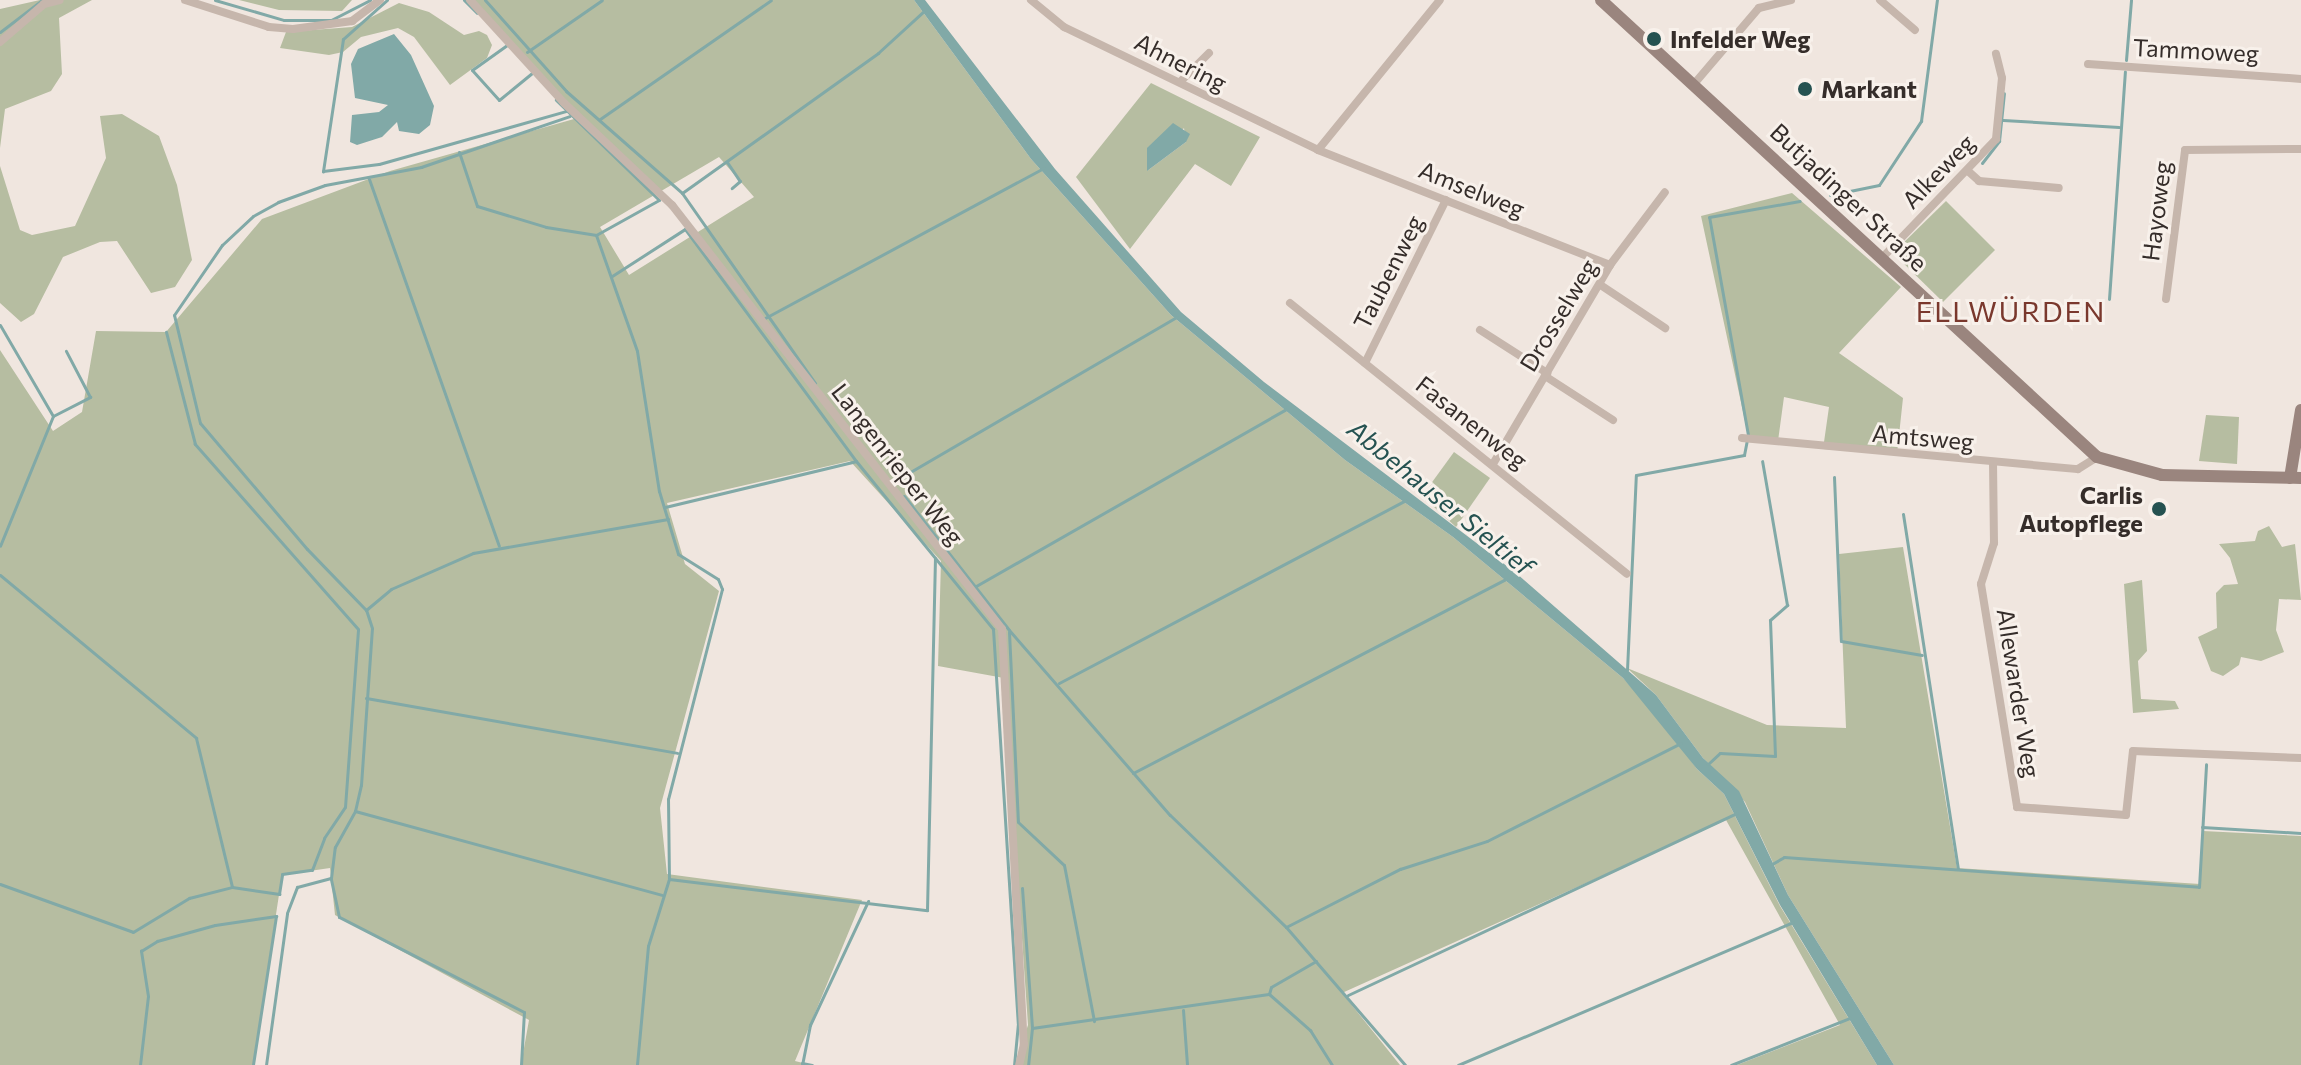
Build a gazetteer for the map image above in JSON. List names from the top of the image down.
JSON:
{
  "streets": {
    "main road": ["Butjadinger Straße"],
    "street": [
      "Tammoweg",
      "Ahnering",
      "Alkeweg",
      "Amselweg",
      "Hayoweg",
      "Taubenweg",
      "Drosselweg",
      "Fasanenweg",
      "Amtsweg",
      "Langenrieper Weg",
      "Allewarder Weg"
    ]
  },
  "crossings": [
    ["Ahnering", "Amselweg"],
    ["Alkeweg", "Butjadinger Straße"],
    ["Amselweg", "Taubenweg"],
    ["Amselweg", "Drosselweg"],
    ["Butjadinger Straße", "Amtsweg"],
    ["Taubenweg", "Fasanenweg"],
    ["Drosselweg", "Fasanenweg"],
    ["Amtsweg", "Allewarder Weg"]
  ],
  "districts": ["ELLWÜRDEN"],
  "water": ["Abbehauser Sieltief"],
  "places": ["Infelder Weg", "Markant", "Carlis Autopflege"]
}
